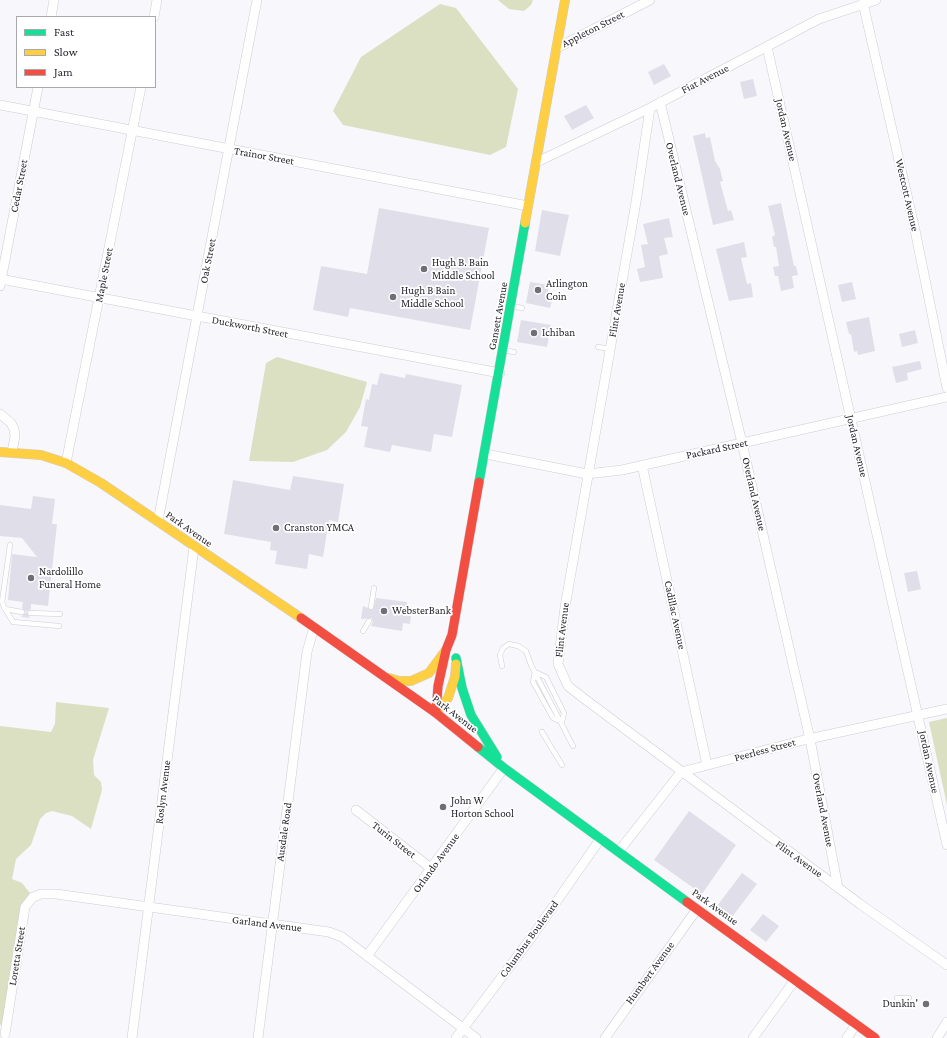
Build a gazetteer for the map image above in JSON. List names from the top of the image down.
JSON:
{
  "streets": {
    "main road": ["Gansett Avenue", "Park Avenue"],
    "street": [
      "Appleton Street",
      "Fiat Avenue",
      "Jordan Avenue",
      "Trainor Street",
      "Overland Avenue",
      "Cedar Street",
      "Westcott Avenue",
      "Oak Street",
      "Maple Street",
      "Flint Avenue",
      "Duckworth Street",
      "Packard Street",
      "Cadillac Avenue",
      "Peerless Street",
      "Roslyn Avenue",
      "Ausdale Road",
      "Turin Street",
      "Orlando Avenue",
      "Garland Avenue",
      "Columbus Boulevard",
      "Loretta Street",
      "Humbert Avenue"
    ]
  },
  "crossings": [
    ["Appleton Street", "Gansett Avenue"],
    ["Fiat Avenue", "Jordan Avenue"],
    ["Fiat Avenue", "Overland Avenue"],
    ["Fiat Avenue", "Westcott Avenue"],
    ["Fiat Avenue", "Flint Avenue"],
    ["Fiat Avenue", "Gansett Avenue"],
    ["Jordan Avenue", "Packard Street"],
    ["Jordan Avenue", "Peerless Street"],
    ["Trainor Street", "Cedar Street"],
    ["Trainor Street", "Oak Street"],
    ["Trainor Street", "Maple Street"],
    ["Trainor Street", "Gansett Avenue"],
    ["Overland Avenue", "Flint Avenue"],
    ["Overland Avenue", "Packard Street"],
    ["Overland Avenue", "Peerless Street"],
    ["Cedar Street", "Duckworth Street"],
    ["Oak Street", "Duckworth Street"],
    ["Oak Street", "Park Avenue"],
    ["Maple Street", "Duckworth Street"],
    ["Maple Street", "Park Avenue"],
    ["Flint Avenue", "Packard Street"],
    ["Flint Avenue", "Peerless Street"],
    ["Gansett Avenue", "Duckworth Street"],
    ["Gansett Avenue", "Packard Street"],
    ["Gansett Avenue", "Park Avenue"],
    ["Packard Street", "Cadillac Avenue"],
    ["Park Avenue", "Roslyn Avenue"],
    ["Park Avenue", "Ausdale Road"],
    ["Park Avenue", "Orlando Avenue"],
    ["Park Avenue", "Columbus Boulevard"],
    ["Park Avenue", "Humbert Avenue"],
    ["Cadillac Avenue", "Peerless Street"],
    ["Roslyn Avenue", "Garland Avenue"],
    ["Ausdale Road", "Garland Avenue"],
    ["Turin Street", "Orlando Avenue"],
    ["Orlando Avenue", "Garland Avenue"],
    ["Garland Avenue", "Columbus Boulevard"],
    ["Garland Avenue", "Loretta Street"]
  ],
  "places": [
    "Hugh B. Bain Middle School",
    "Arlington Coin",
    "Hugh B Bain Middle School",
    "Ichiban",
    "Cranston YMCA",
    "Nardolillo Funeral Home",
    "WebsterBank",
    "John W Horton School",
    "Dunkin'"
  ],
  "legend": ["Fast", "Slow", "Jam"]
}
